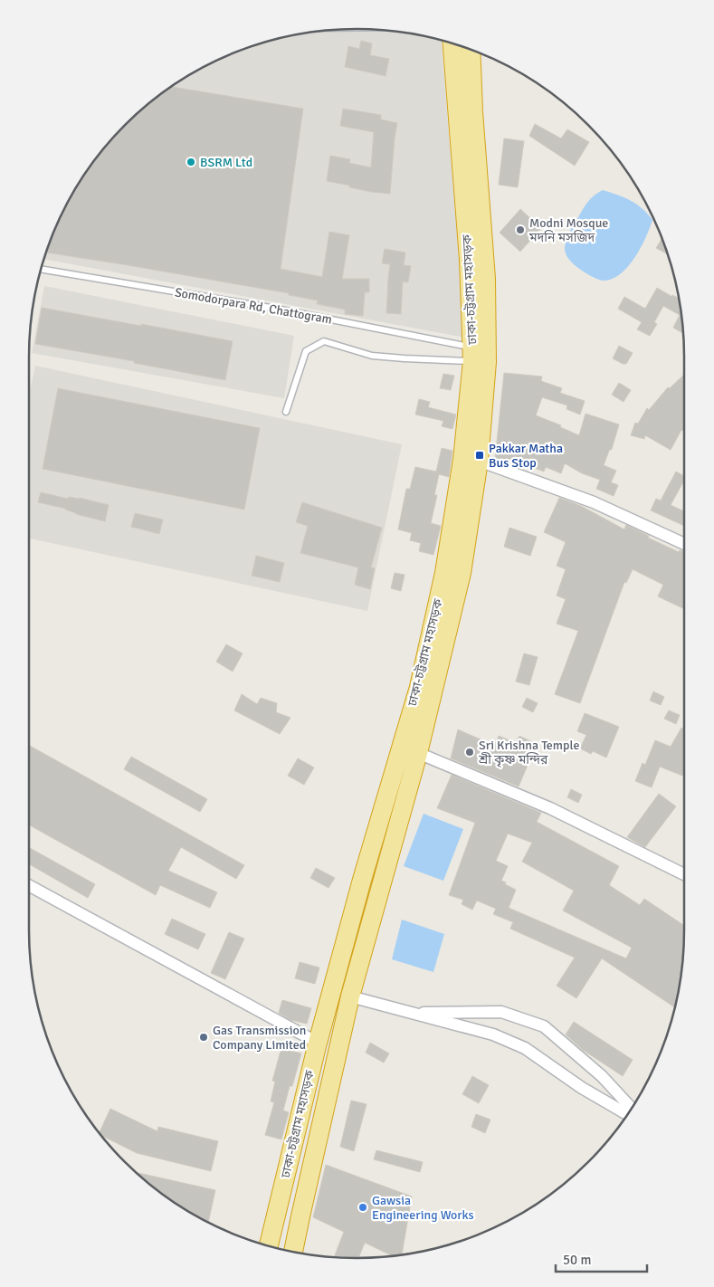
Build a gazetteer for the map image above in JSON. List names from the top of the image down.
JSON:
{
  "streets": {
    "highway": ["ঢাকা-চট্টগ্রাম মহাসড়ক"],
    "lane": ["Somodorpara Rd, Chattogram"]
  },
  "crossings": [
    ["ঢাকা-চট্টগ্রাম মহাসড়ক", "Somodorpara Rd, Chattogram"]
  ],
  "places": {
    "other": [
      "BSRM Ltd",
      "Modni Mosque মদনি মসজিদ",
      "Sri Krishna Temple শ্রী কৃষ্ণ মন্দির",
      "Gas Transmission Company Limited",
      "Gawsia Engineering Works"
    ],
    "transit": ["Pakkar Matha Bus Stop"]
  },
  "scale_bar": "50 m"
}
